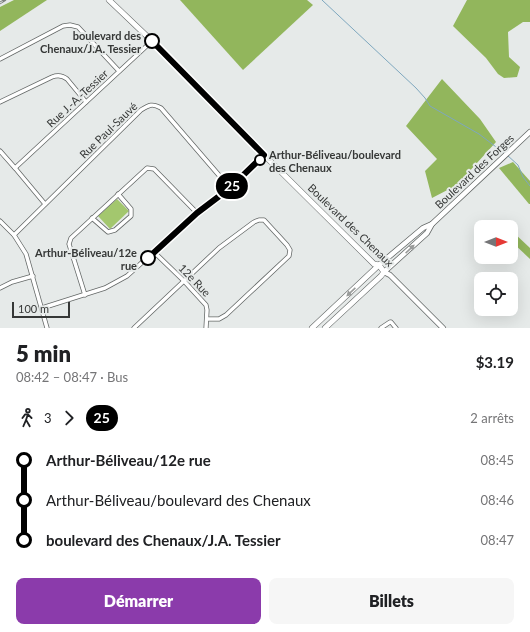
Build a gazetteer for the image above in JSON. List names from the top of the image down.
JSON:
{
  "streets": {
    "main road": ["Boulevard des Forges", "Boulevard des Chenaux"],
    "street": ["Rue J.-A.-Tessier", "Rue Paul-Sauvé", "12e Rue"]
  },
  "crossings": [
    ["Rue J.-A.-Tessier", "Boulevard des Chenaux"],
    ["Boulevard des Forges", "Boulevard des Chenaux"]
  ],
  "places": ["boulevard des Chenaux/J.A. Tessier", "Arthur-Béliveau/boulevard des Chenaux", "Arthur-Béliveau/12e rue"],
  "lines": ["bus line 25"],
  "scale_bar": "100 m",
  "north": "right",
  "page": {
    "on_map": "25",
    "scale": "100 m",
    "heading": ["5 min", "08:42 – 08:47 · Bus", "$3.19"],
    "legs": ["3", "25", "2 arrêts"],
    "list": [
      {
        "name": "Arthur-Béliveau/12e rue",
        "value": "08:45"
      },
      {
        "name": "Arthur-Béliveau/boulevard des Chenaux",
        "value": "08:46"
      },
      {
        "name": "boulevard des Chenaux/J.A. Tessier",
        "value": "08:47"
      }
    ],
    "buttons": ["Démarrer", "Billets"]
  }
}
